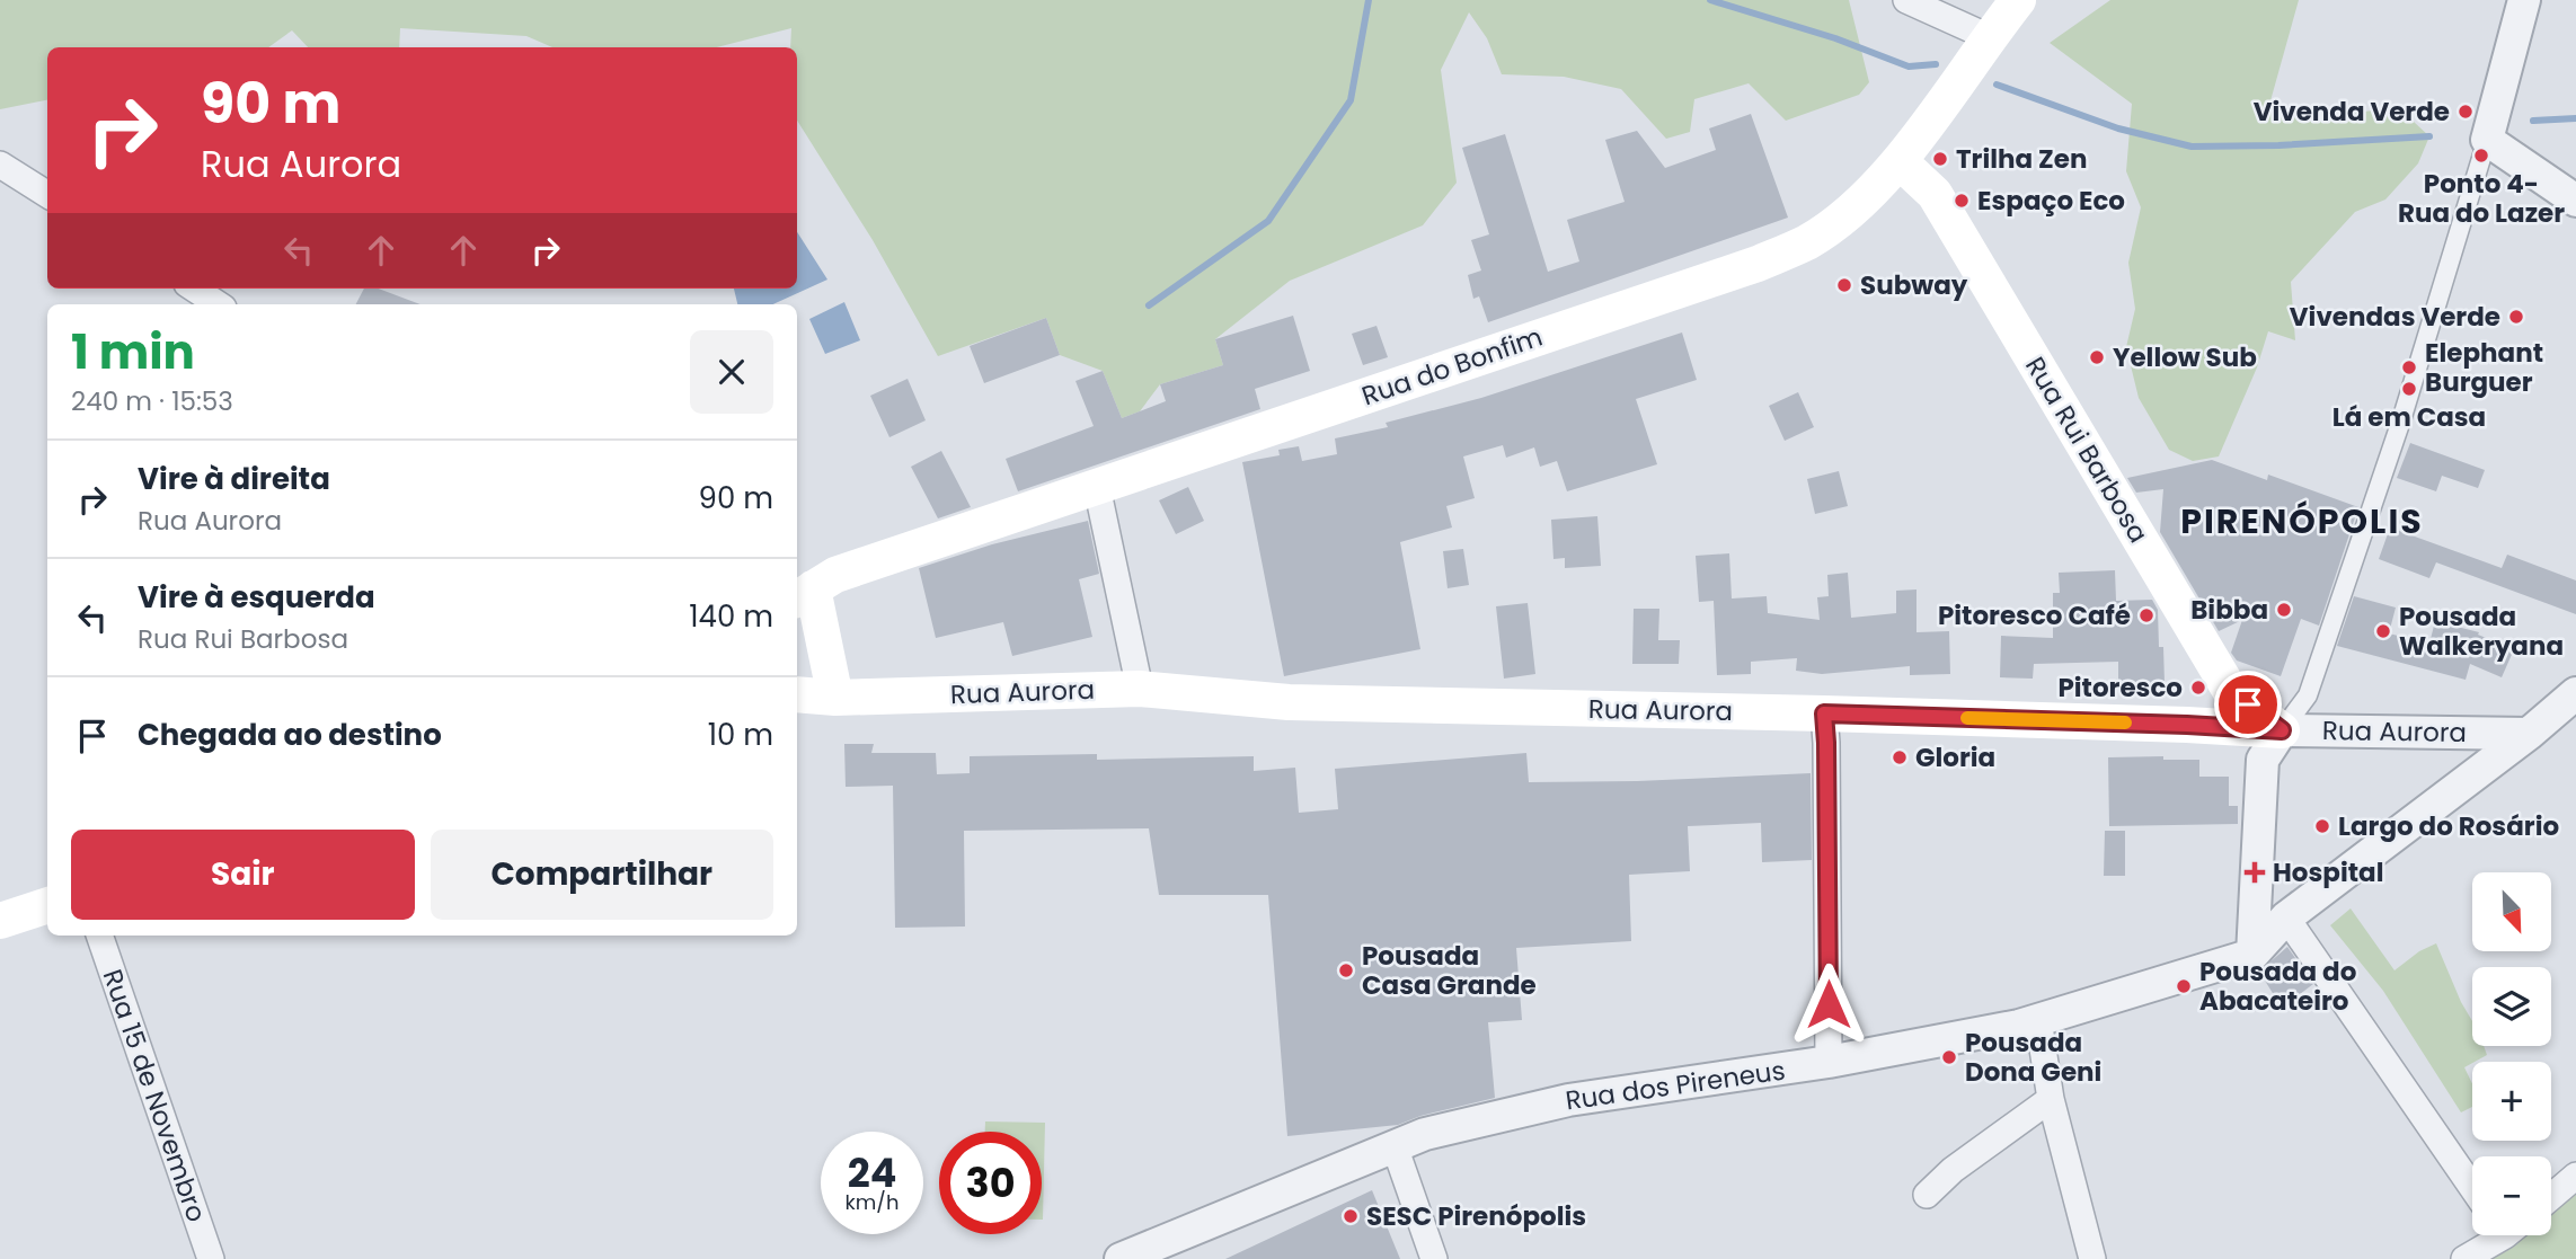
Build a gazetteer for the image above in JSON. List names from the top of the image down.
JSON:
{
  "streets": {
    "main road": ["Rua do Bonfim", "Rua Rui Barbosa", "Rua Aurora"],
    "street": ["Rua dos Pireneus", "Rua 15 de Novembro"]
  },
  "crossings": [
    ["Rua do Bonfim", "Rua Rui Barbosa"],
    ["Rua Rui Barbosa", "Rua Aurora"]
  ],
  "districts": ["PIRENÓPOLIS"],
  "places": {
    "other": [
      "Vivenda Verde",
      "Ponto 4- Rua do Lazer",
      "Trilha Zen",
      "Espaço Eco",
      "Subway",
      "Vivendas Verde",
      "Yellow Sub",
      "Elephant Burguer",
      "Lá em Casa",
      "Bibba",
      "Pitoresco Café",
      "Pousada Walkeryana",
      "Pitoresco",
      "Gloria",
      "Largo do Rosário",
      "Pousada Casa Grande",
      "Pousada do Abacateiro",
      "Pousada Dona Geni",
      "SESC Pirenópolis"
    ],
    "health": ["Hospital"]
  },
  "north": "bottom right",
  "page": {
    "turn": ["90 m", "Rua Aurora"],
    "heading": ["1 min", "240 m · 15:53"],
    "list": [
      {
        "name": "Vire à direita",
        "note": "Rua Aurora",
        "value": "90 m"
      },
      {
        "name": "Vire à esquerda",
        "note": "Rua Rui Barbosa",
        "value": "140 m"
      },
      {
        "name": "Chegada ao destino",
        "value": "10 m"
      }
    ],
    "buttons": ["Sair", "Compartilhar"],
    "map_buttons": ["+", "−"],
    "speed": "24 km/h",
    "limit": "30"
  }
}
